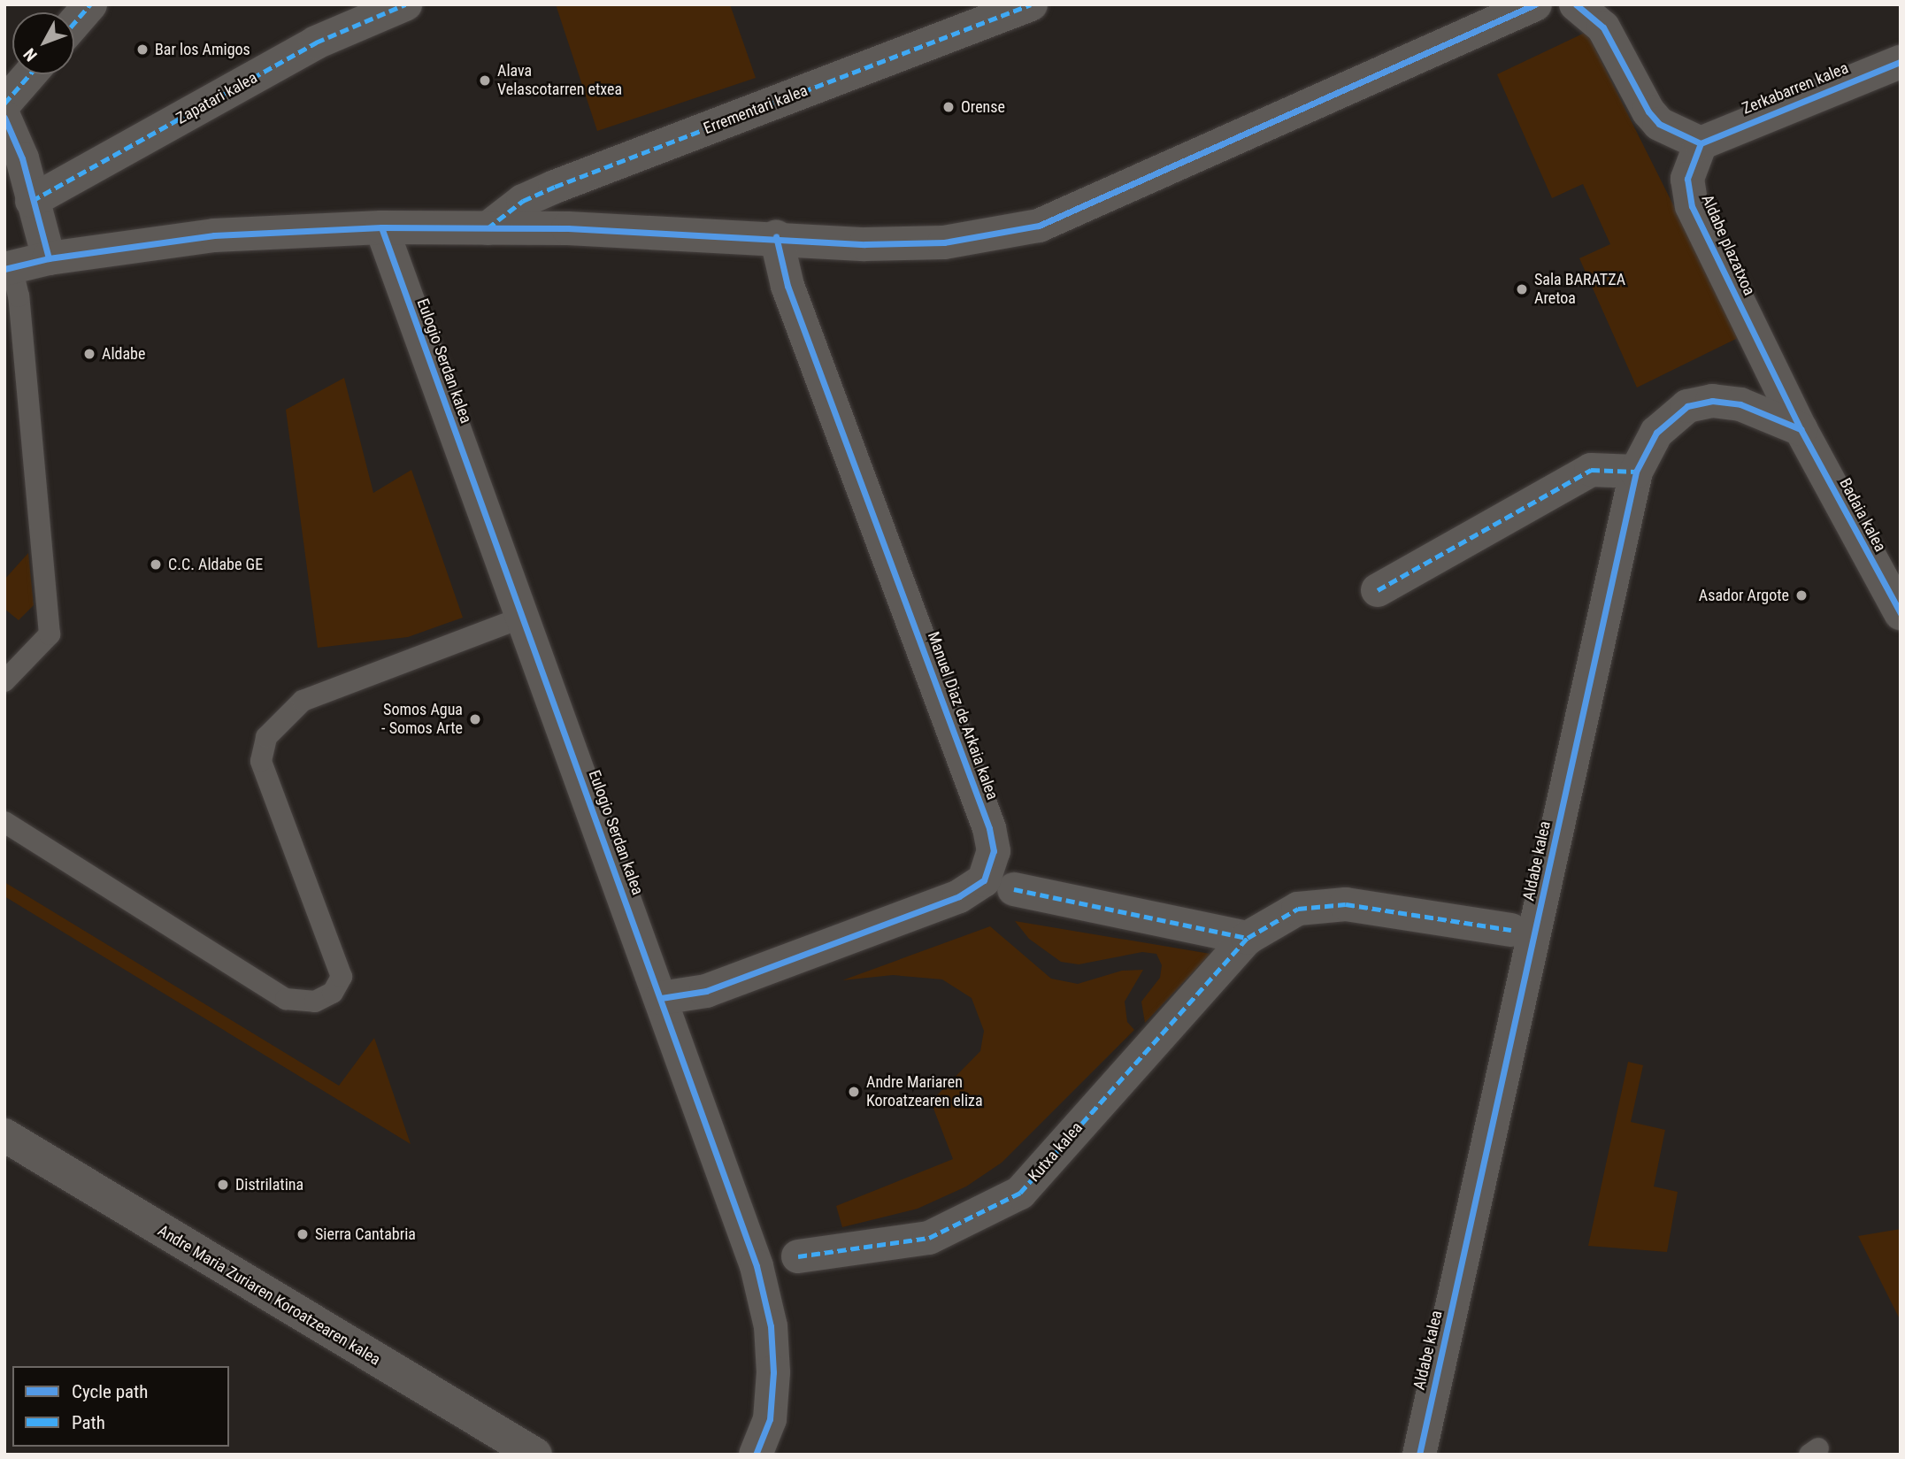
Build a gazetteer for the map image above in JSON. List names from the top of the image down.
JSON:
{
  "streets": {
    "street": [
      "Zerkabarren kalea",
      "Zapatari kalea",
      "Errementari kalea",
      "Aldabe plazatxoa",
      "Eulogio Serdan kalea",
      "Badaia kalea",
      "Manuel Diaz de Arkaia kalea",
      "Aldabe kalea",
      "Kutxa kalea",
      "Andre Maria Zuriaren Koroatzearen kalea"
    ]
  },
  "crossings": [
    ["Zerkabarren kalea", "Aldabe plazatxoa"],
    ["Aldabe plazatxoa", "Badaia kalea"],
    ["Aldabe plazatxoa", "Aldabe kalea"],
    ["Eulogio Serdan kalea", "Manuel Diaz de Arkaia kalea"],
    ["Badaia kalea", "Aldabe kalea"]
  ],
  "places": [
    "Bar los Amigos",
    "Alava Velascotarren etxea",
    "Orense",
    "Sala BARATZA Aretoa",
    "Aldabe",
    "C.C. Aldabe GE",
    "Asador Argote",
    "Somos Agua - Somos Arte",
    "Andre Mariaren Koroatzearen eliza",
    "Distrilatina",
    "Sierra Cantabria"
  ],
  "legend": ["Cycle path", "Path"],
  "north": "bottom left"
}
